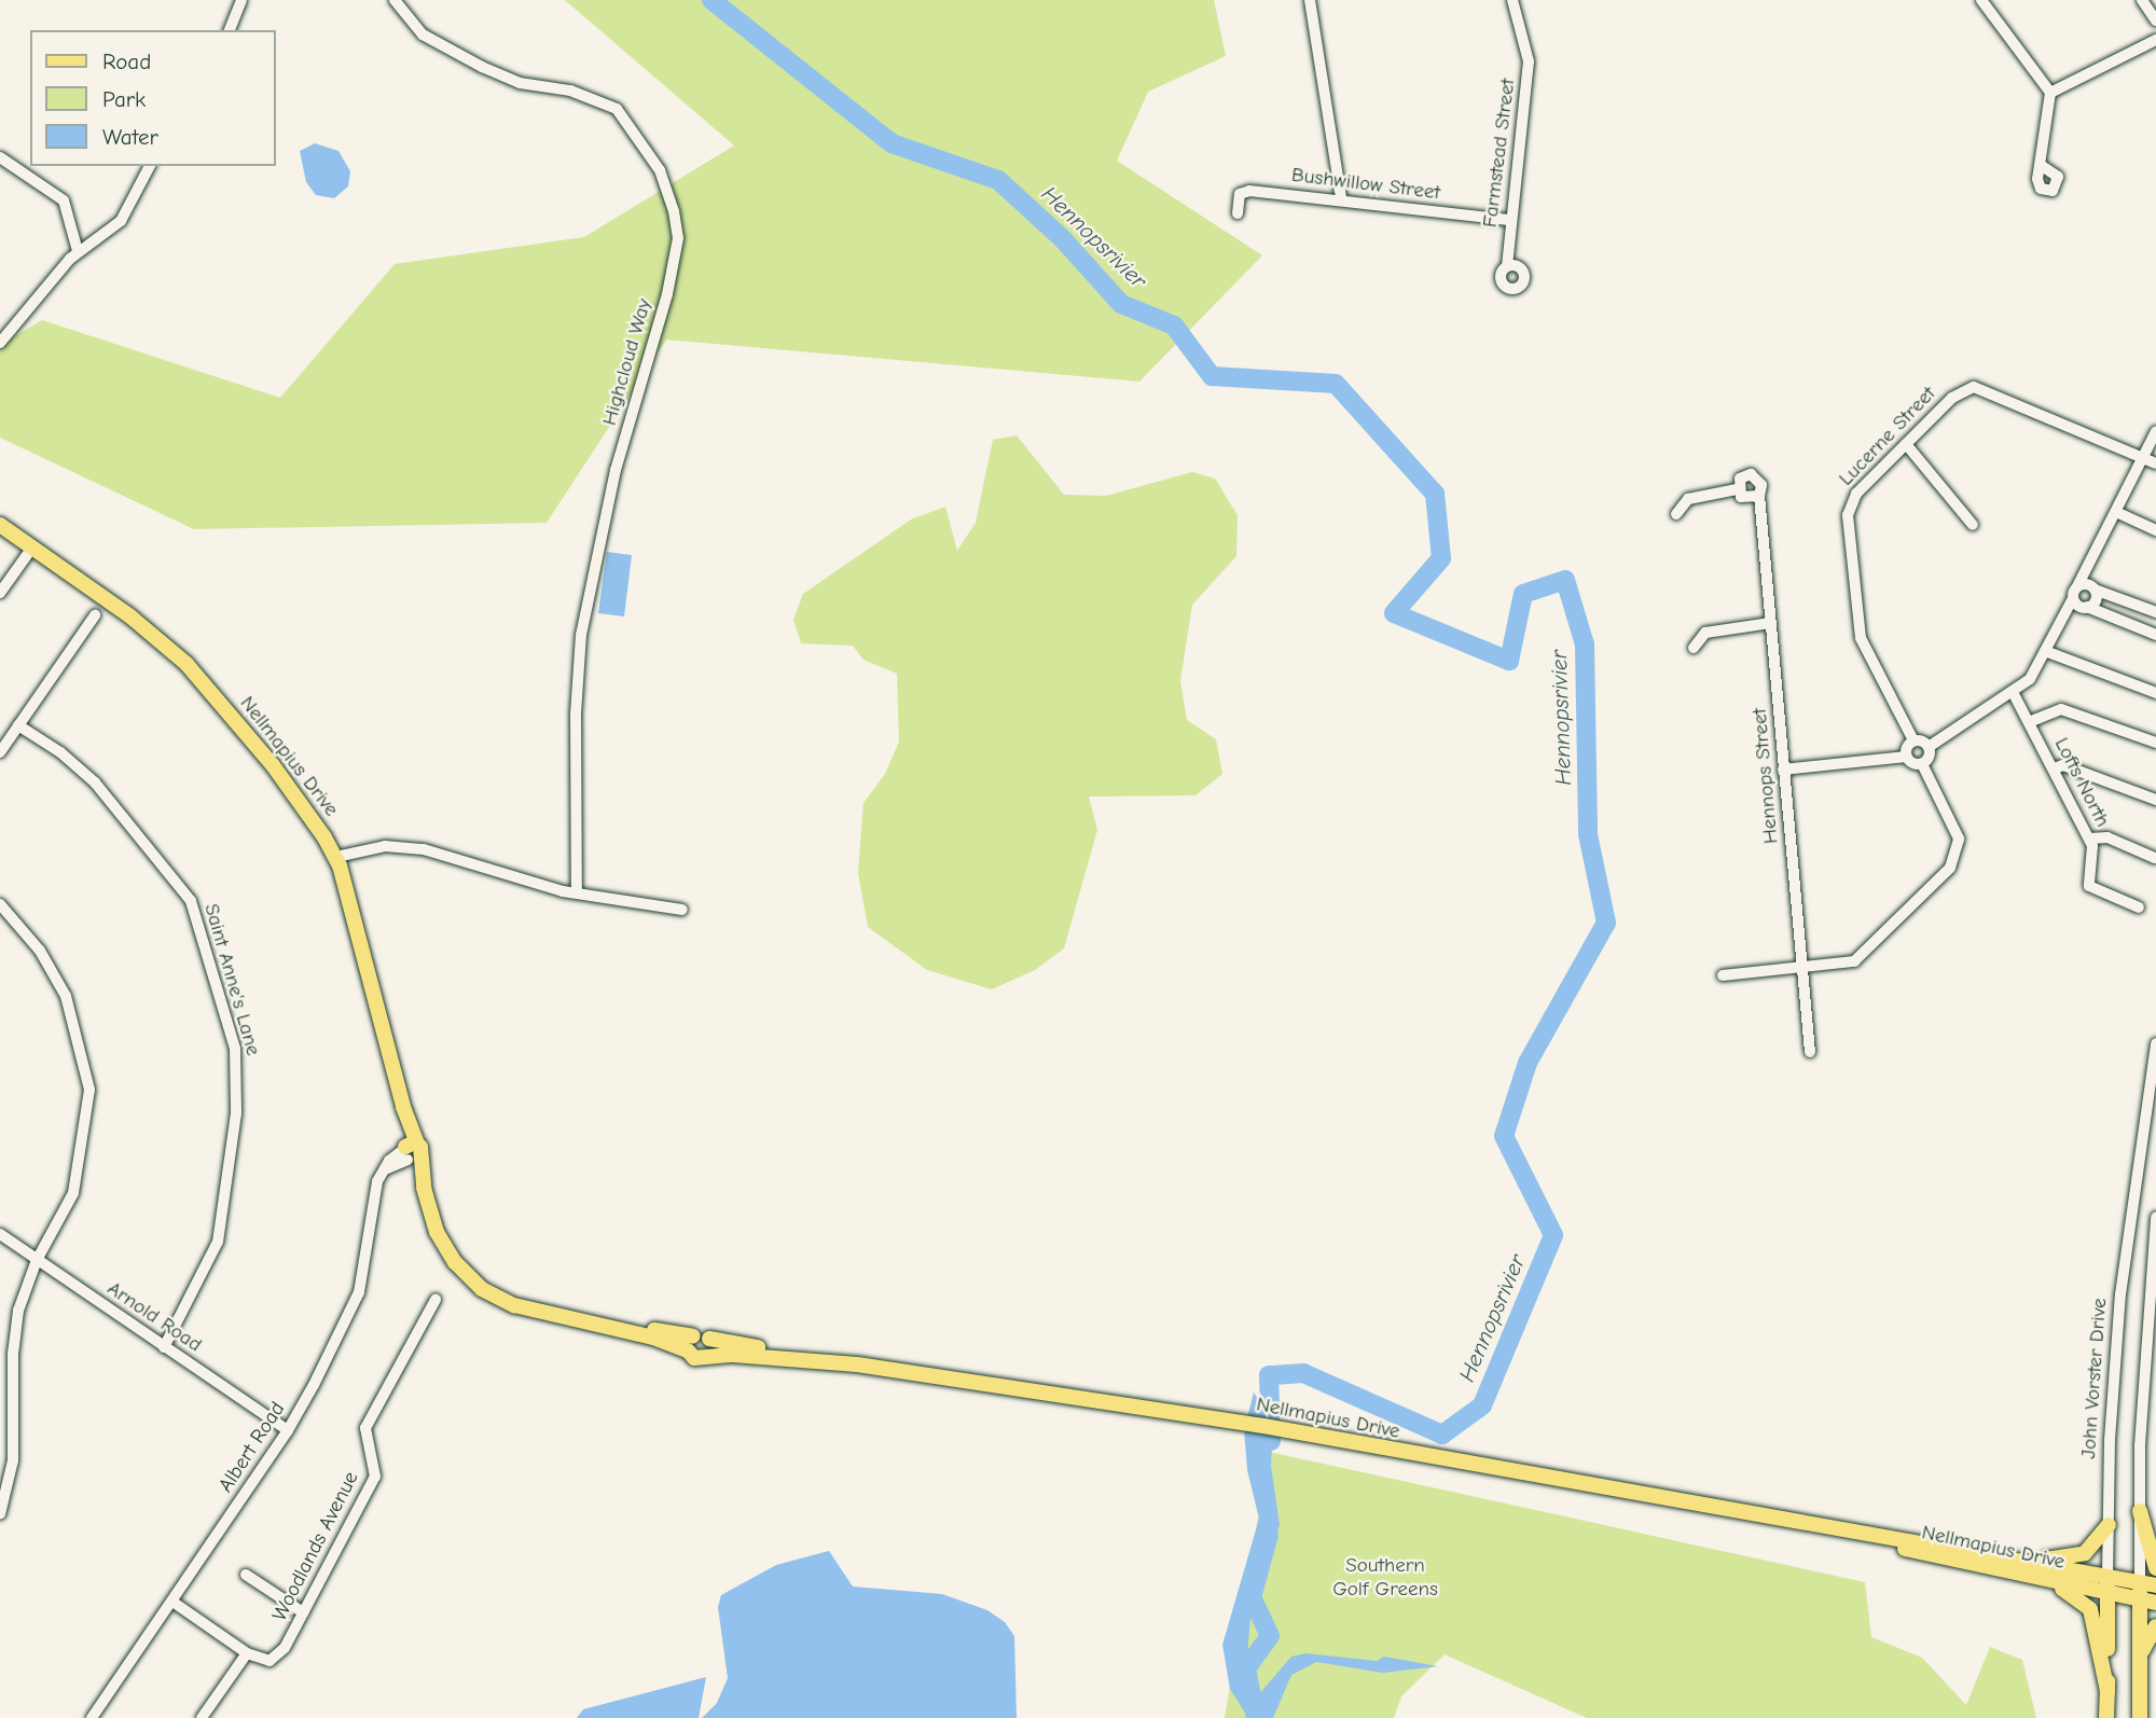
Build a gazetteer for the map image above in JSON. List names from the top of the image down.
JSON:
{
  "streets": {
    "main road": ["Nellmapius Drive", "John Vorster Drive"],
    "street": [
      "Farmstead Street",
      "Bushwillow Street",
      "Highcloud Way",
      "Lucerne Street",
      "Hennops Street",
      "Lofts North",
      "Saint Anne's Lane",
      "Arnold Road",
      "Albert Road",
      "Woodlands Avenue"
    ]
  },
  "crossings": [
    ["Farmstead Street", "Bushwillow Street"],
    ["Nellmapius Drive", "John Vorster Drive"],
    ["Nellmapius Drive", "Albert Road"],
    ["Saint Anne's Lane", "Arnold Road"],
    ["Arnold Road", "Albert Road"]
  ],
  "water": ["Hennopsrivier"],
  "parks": ["Southern Golf Greens"],
  "legend": ["Road", "Park", "Water"]
}
